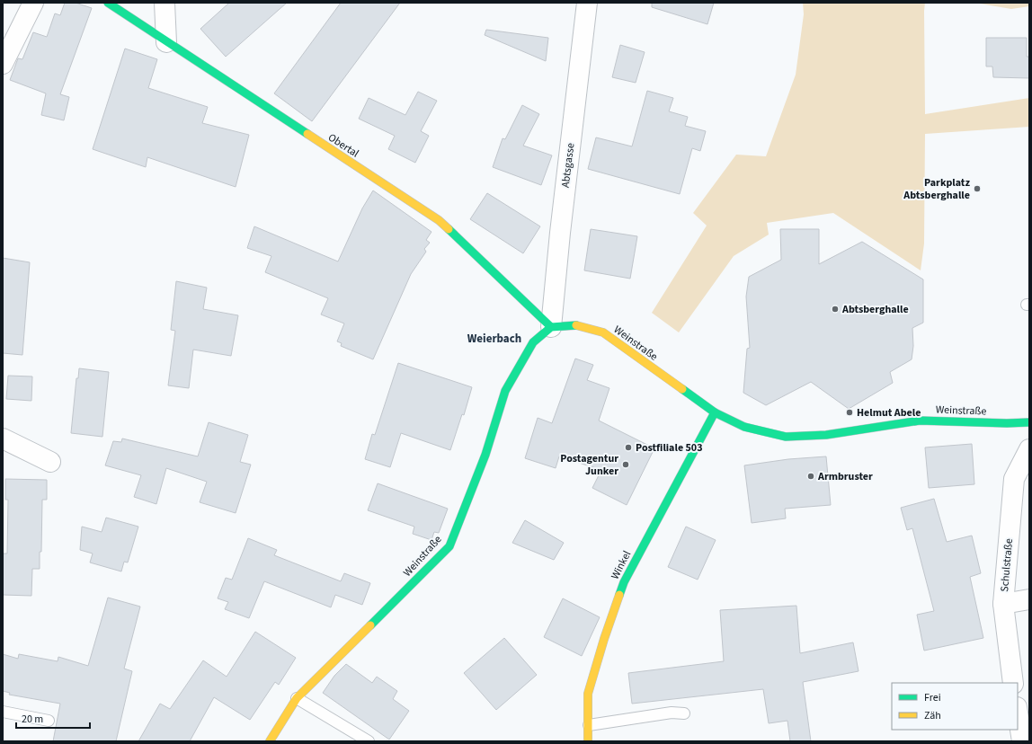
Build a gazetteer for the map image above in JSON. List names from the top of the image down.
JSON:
{
  "streets": {
    "street": [
      "Obertal",
      "Abtsgasse",
      "Weinstraße",
      "Winkel",
      "Schulstraße"
    ]
  },
  "crossings": [
    ["Obertal", "Abtsgasse"],
    ["Obertal", "Weinstraße"],
    ["Abtsgasse", "Weinstraße"],
    ["Weinstraße", "Winkel"]
  ],
  "districts": ["Weierbach"],
  "places": [
    "Parkplatz Abtsberghalle",
    "Abtsberghalle",
    "Helmut Abele",
    "Postfiliale 503",
    "Postagentur Junker",
    "Armbruster"
  ],
  "legend": ["Frei", "Zäh"],
  "scale_bar": "20 m"
}
